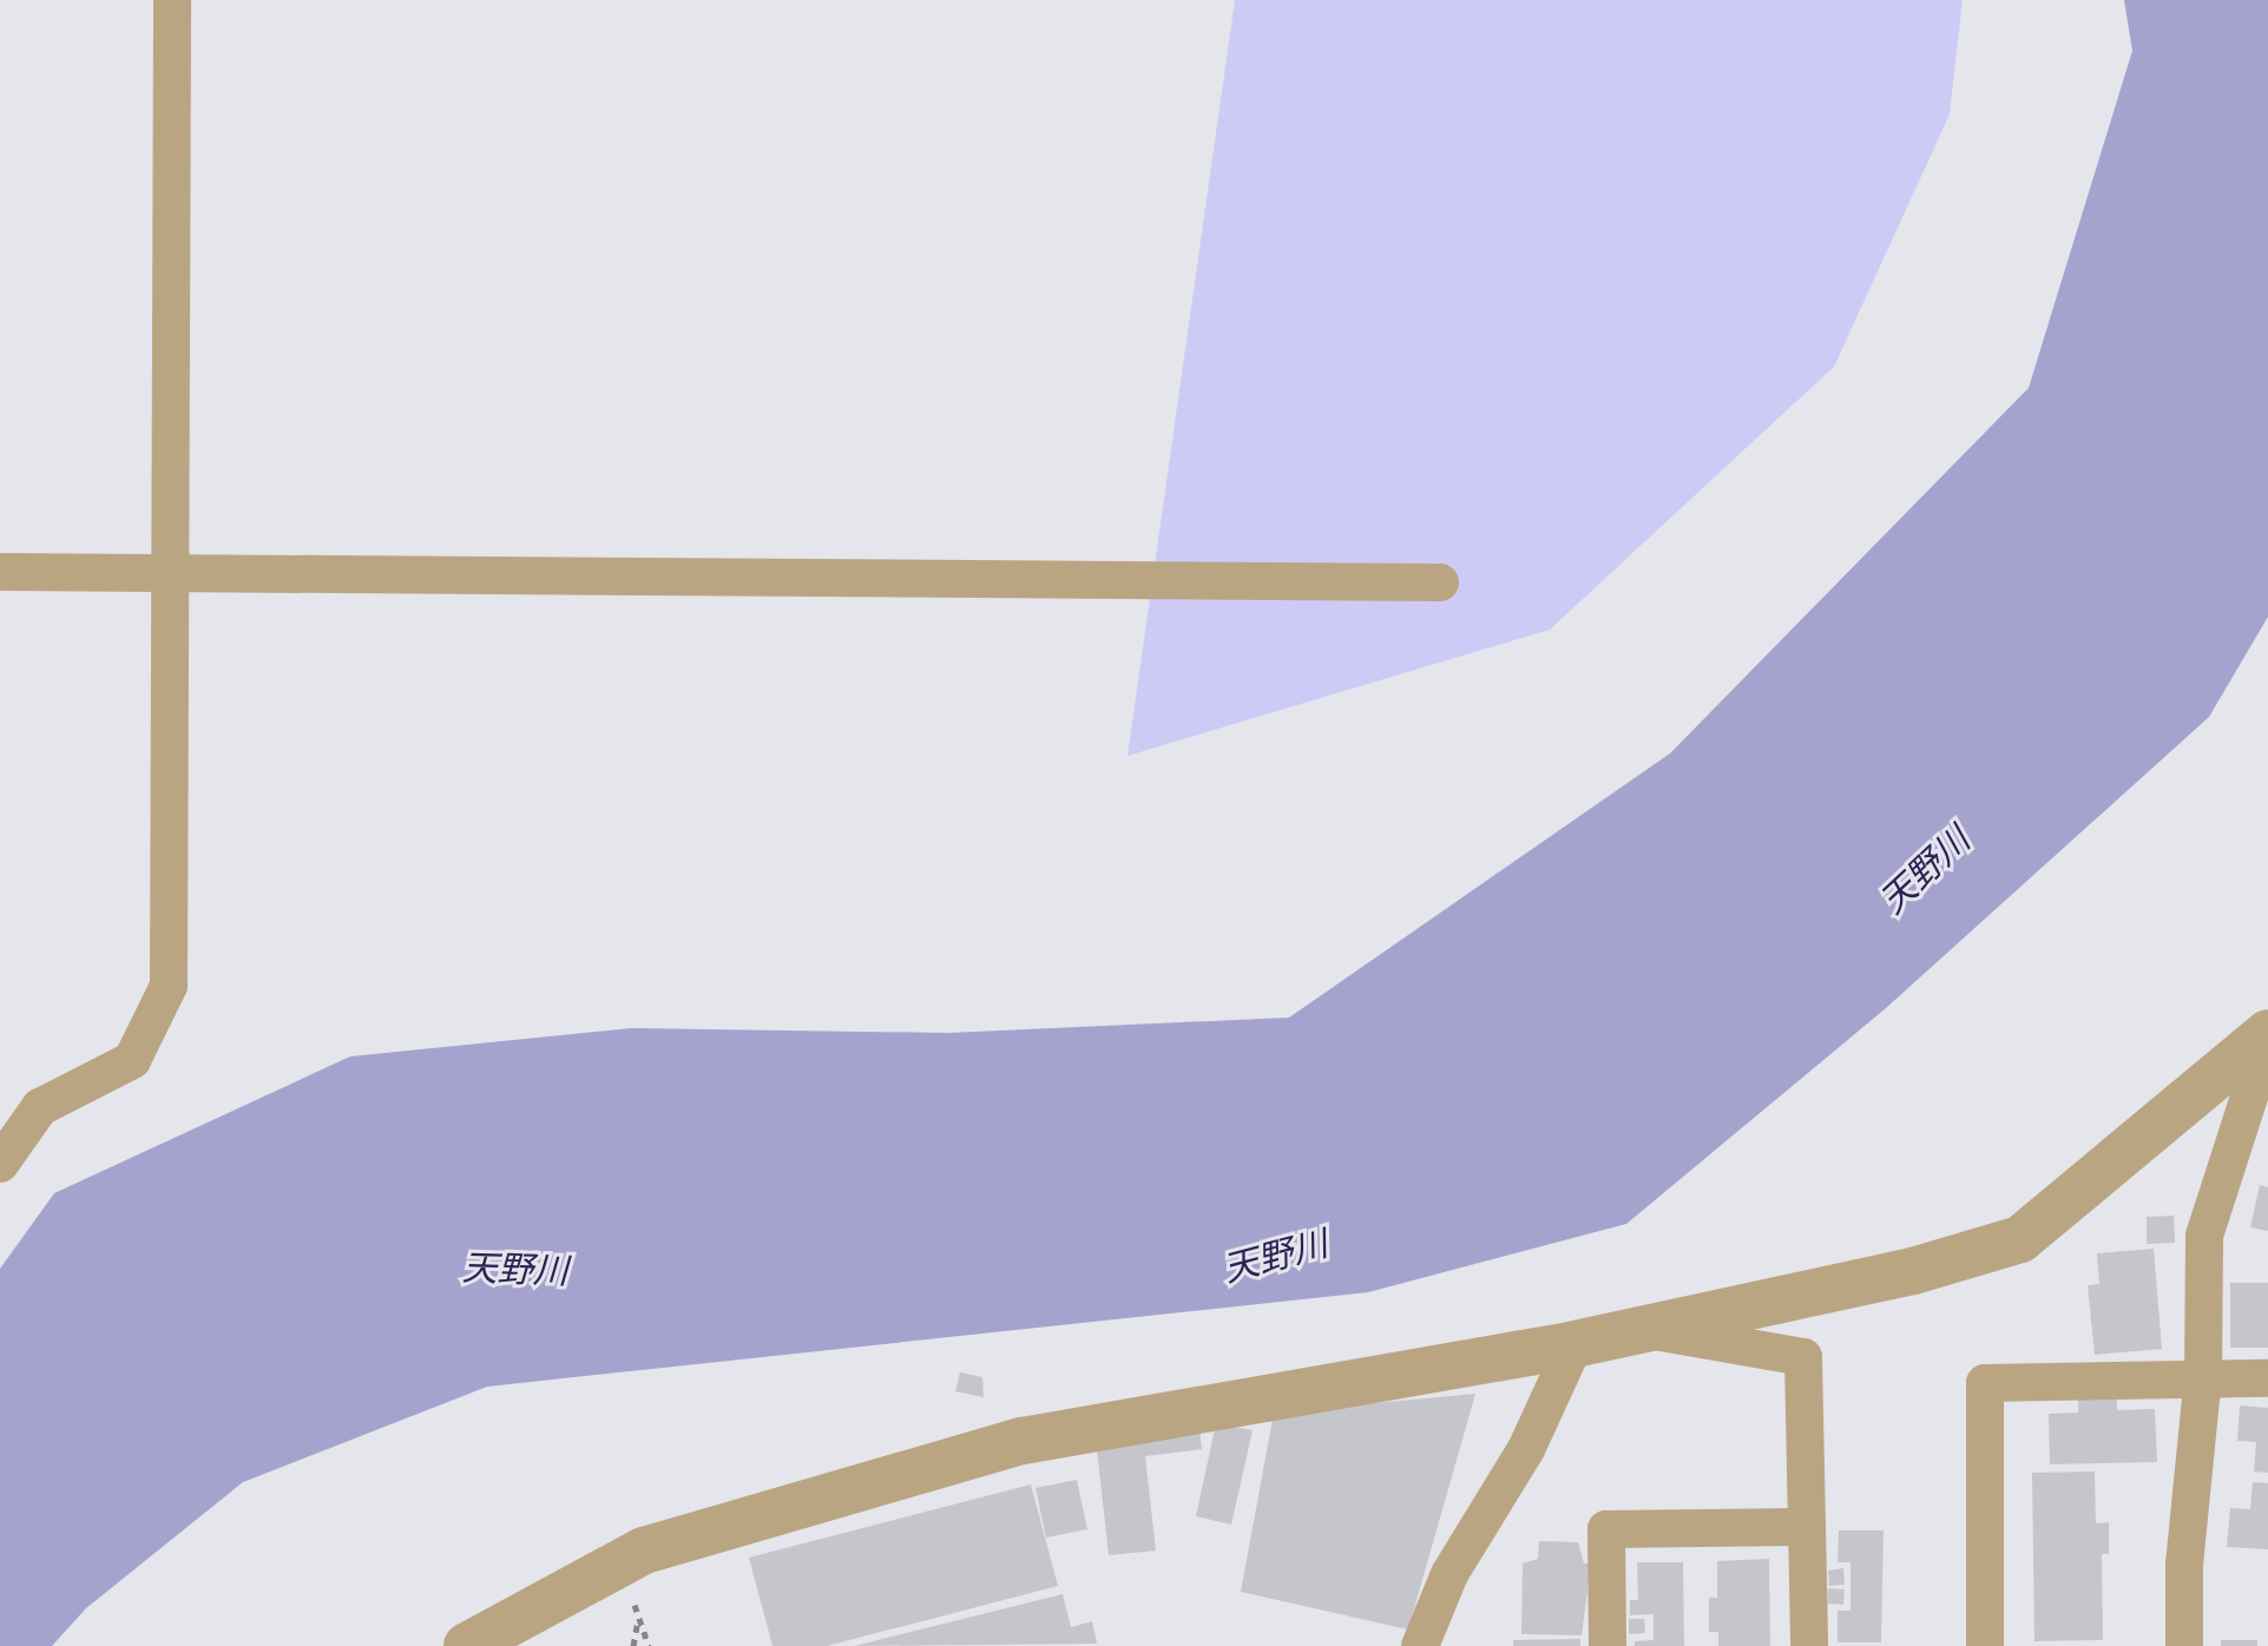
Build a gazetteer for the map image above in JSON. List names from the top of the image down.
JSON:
{
  "water": ["天野川"]
}
